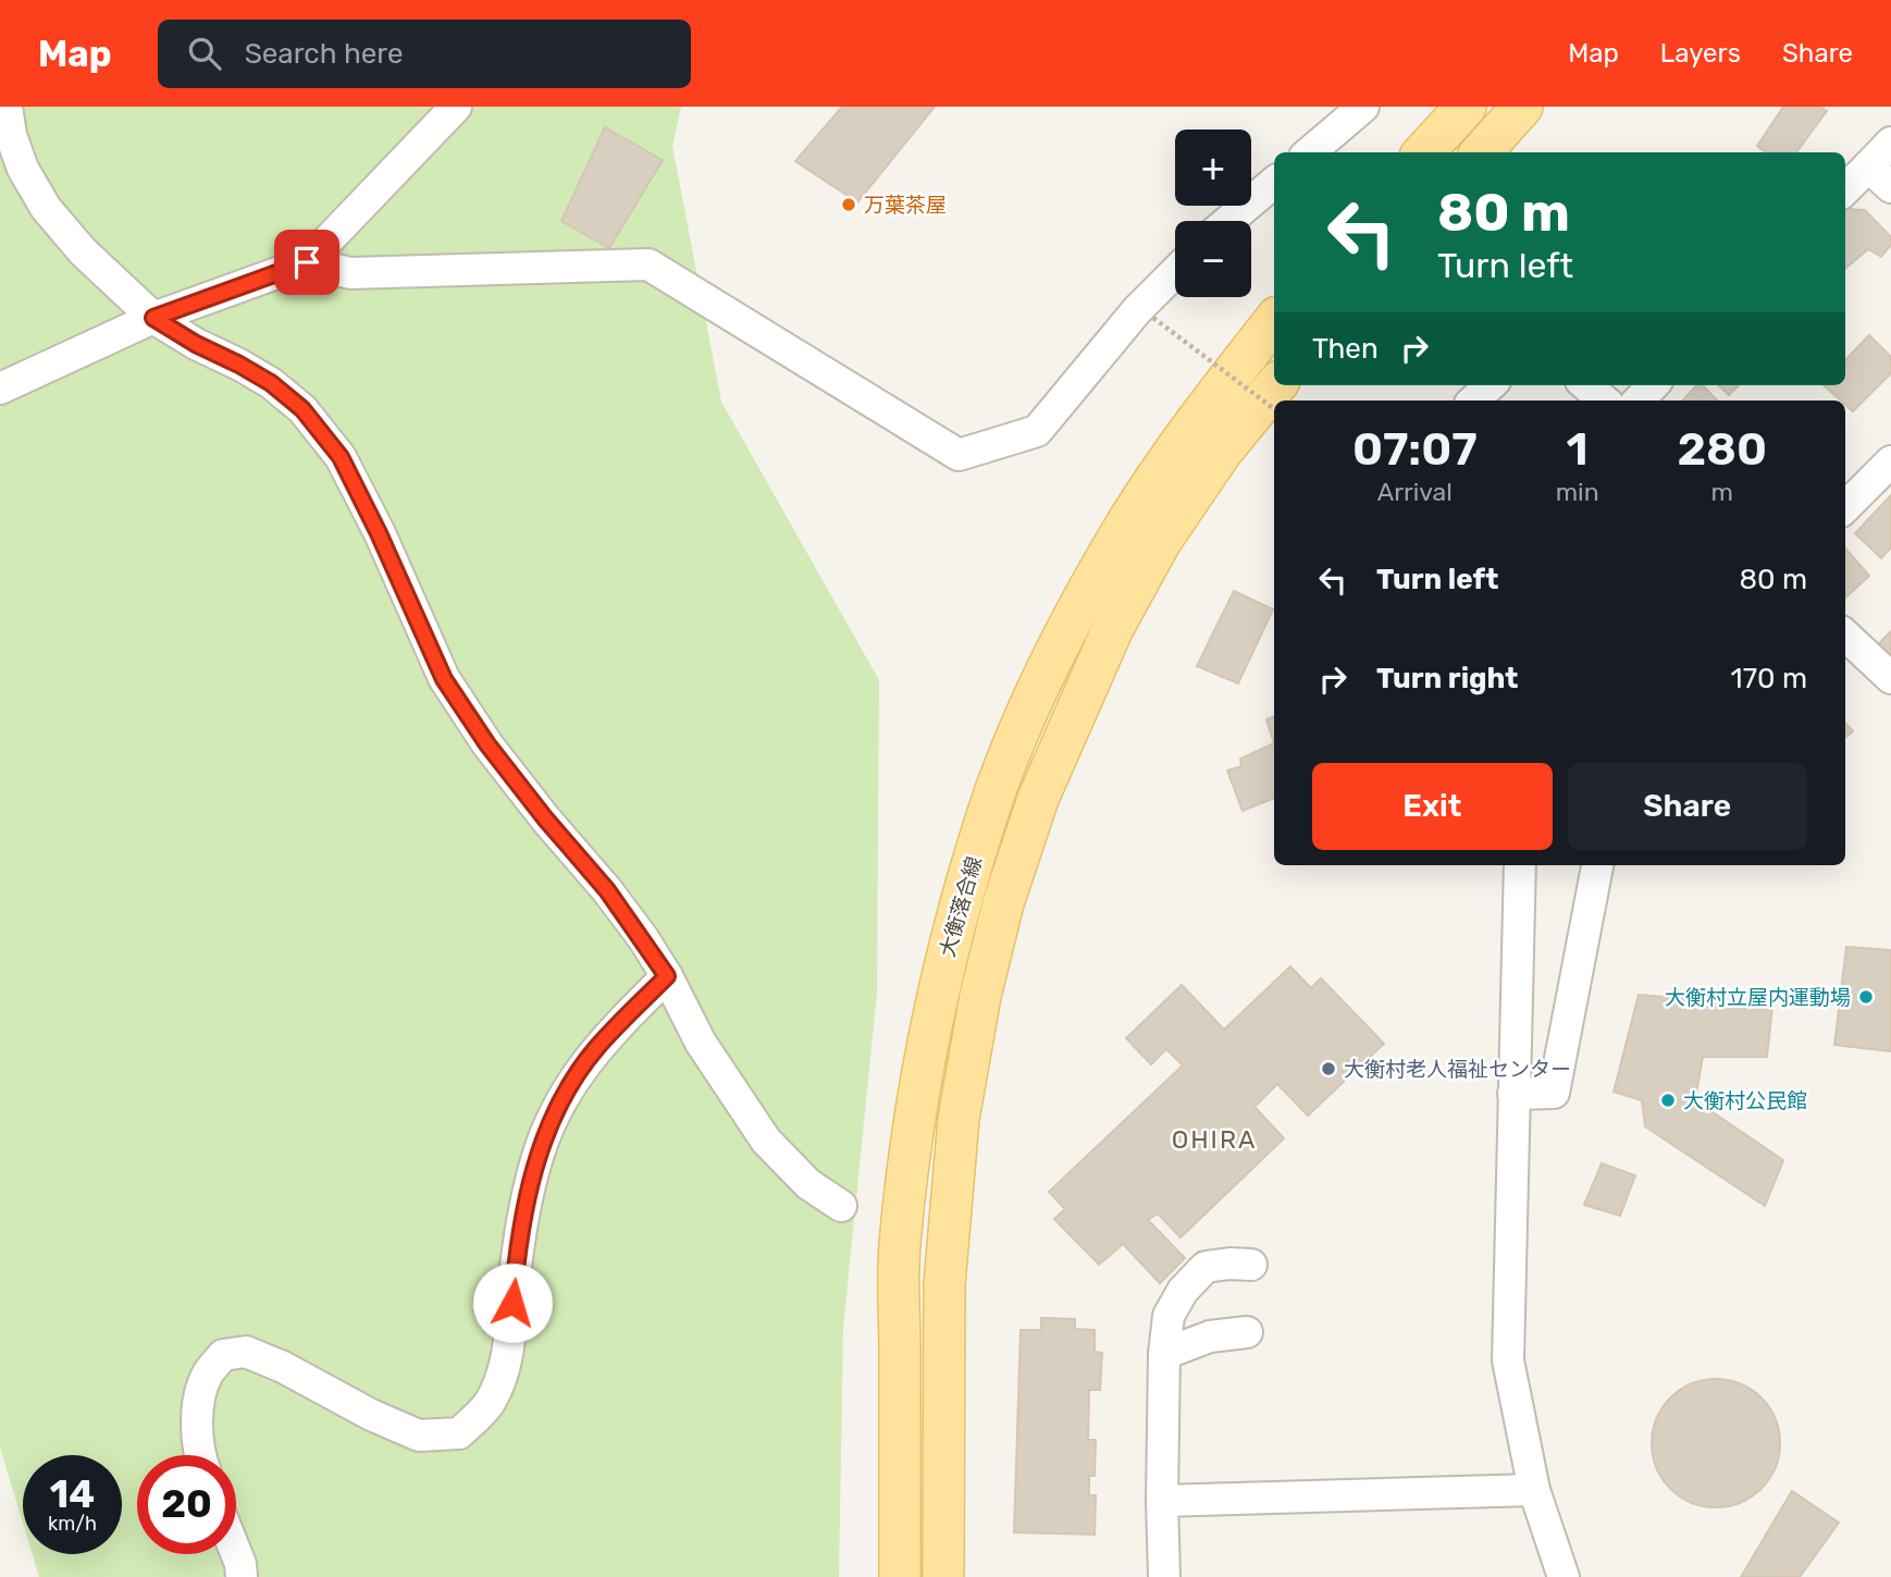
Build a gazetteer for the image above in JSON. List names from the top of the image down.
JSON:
{
  "streets": {
    "main road": ["大衡落合線"]
  },
  "districts": ["OHIRA"],
  "places": [
    "万葉茶屋",
    "大衡村立屋内運動場",
    "大衡村老人福祉センター",
    "大衡村公民館"
  ],
  "page": {
    "header": "Map",
    "search": "Search here",
    "nav": ["Map", "Layers", "Share"],
    "map_buttons": ["+", "−"],
    "turn": ["80 m", "Turn left"],
    "then": "Then",
    "eta": [
      "07:07",
      "Arrival",
      "1",
      "min",
      "280",
      "m"
    ],
    "list": [
      {
        "name": "Turn left",
        "value": "80 m"
      },
      {
        "name": "Turn right",
        "value": "170 m"
      }
    ],
    "buttons": ["Exit", "Share"],
    "speed": "14 km/h",
    "limit": "20"
  }
}
